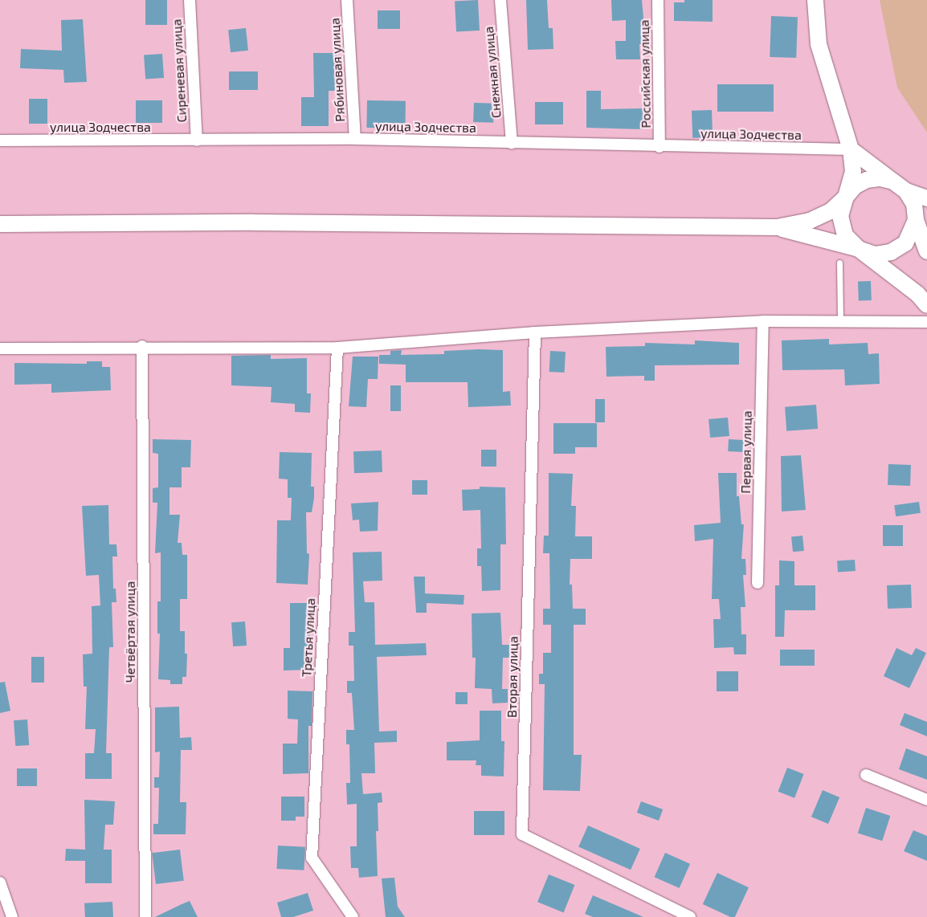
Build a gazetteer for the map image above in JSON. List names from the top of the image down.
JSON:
{
  "streets": {
    "street": [
      "Рябиновая улица",
      "Сиреневая улица",
      "Снежная улица",
      "Российская улица",
      "улица Зодчества",
      "Первая улица",
      "Четвёртая улица",
      "Третья улица",
      "Вторая улица"
    ]
  },
  "crossings": [
    ["Рябиновая улица", "улица Зодчества"],
    ["Сиреневая улица", "улица Зодчества"],
    ["Снежная улица", "улица Зодчества"],
    ["Российская улица", "улица Зодчества"]
  ]
}
